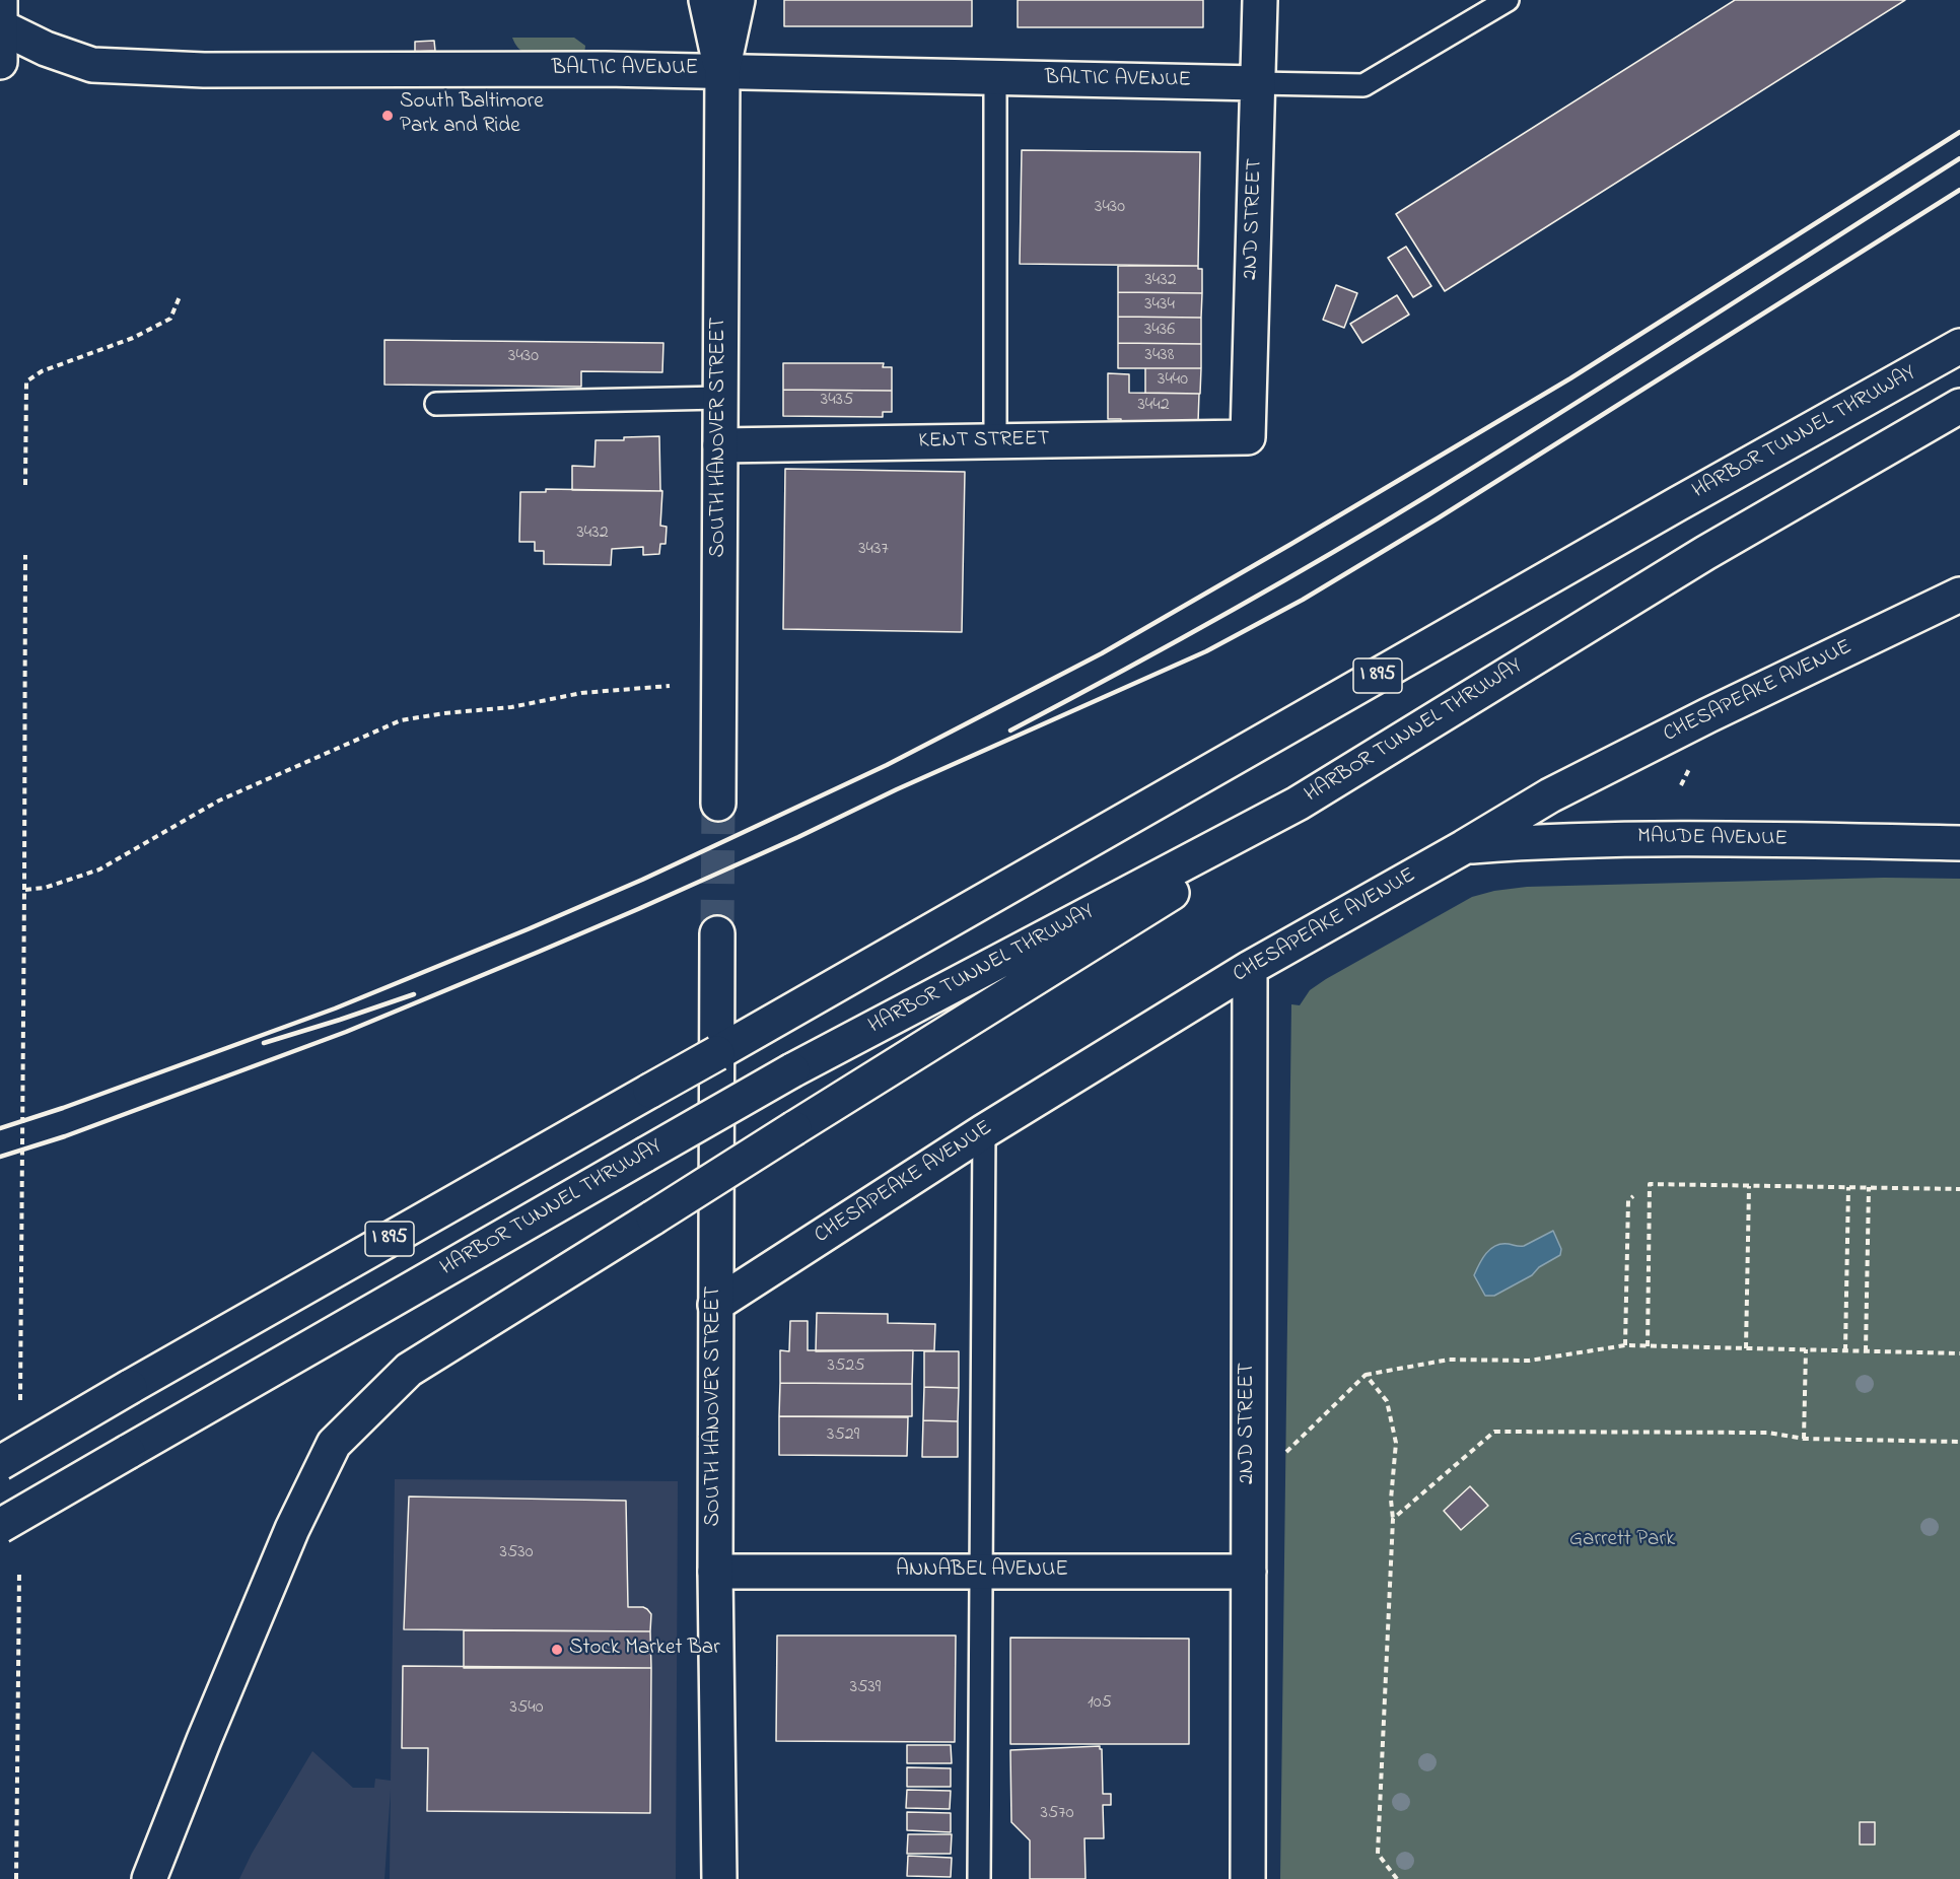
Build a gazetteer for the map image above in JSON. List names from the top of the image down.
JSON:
{
  "streets": {
    "main road": [
      "BALTIC AVENUE",
      "2ND STREET",
      "HARBOR TUNNEL THRUWAY",
      "SOUTH HANOVER STREET",
      "KENT STREET",
      "I 895",
      "CHESAPEAKE AVENUE",
      "MAUDE AVENUE",
      "ANNABEL AVENUE"
    ]
  },
  "crossings": [
    ["BALTIC AVENUE", "2ND STREET"],
    ["BALTIC AVENUE", "SOUTH HANOVER STREET"],
    ["2ND STREET", "KENT STREET"],
    ["2ND STREET", "CHESAPEAKE AVENUE"],
    ["2ND STREET", "ANNABEL AVENUE"],
    ["SOUTH HANOVER STREET", "KENT STREET"],
    ["SOUTH HANOVER STREET", "CHESAPEAKE AVENUE"],
    ["SOUTH HANOVER STREET", "ANNABEL AVENUE"],
    ["CHESAPEAKE AVENUE", "MAUDE AVENUE"]
  ],
  "parks": ["Garrett Park"],
  "places": ["South Baltimore Park and Ride", "Stock Market Bar"],
  "house_numbers": [
    "3430",
    "3432",
    "3434",
    "3436",
    "3438",
    "3430",
    "3440",
    "3435",
    "3442",
    "3432",
    "3437",
    "3525",
    "3529",
    "3530",
    "3539",
    "105",
    "3540",
    "3570"
  ]
}
